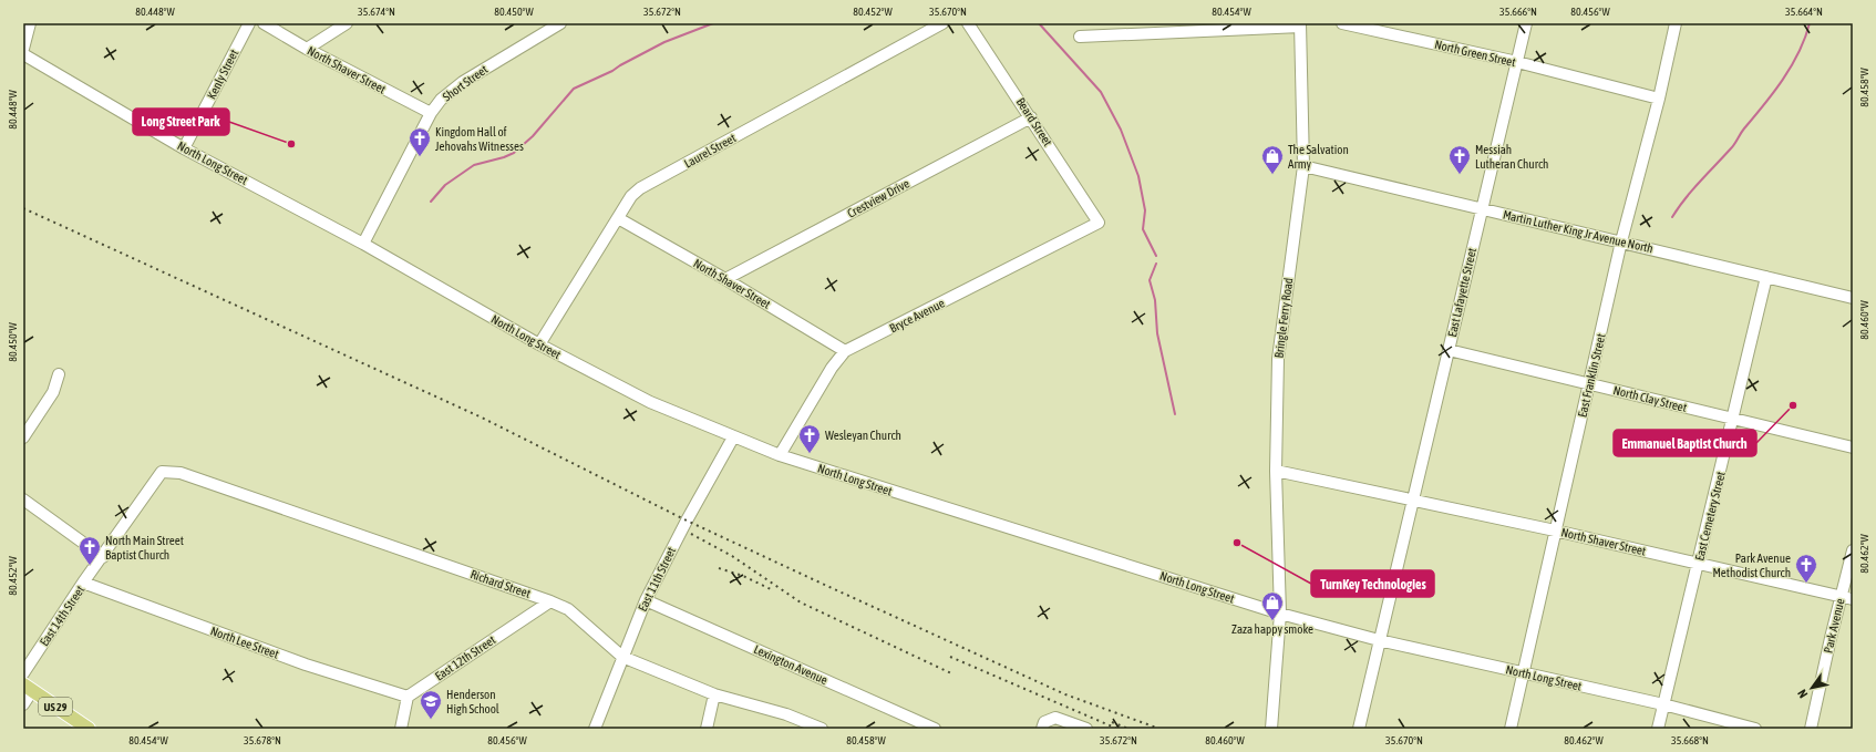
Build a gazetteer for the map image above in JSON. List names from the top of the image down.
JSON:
{
  "streets": {
    "main road": ["US 29"],
    "street": [
      "North Green Street",
      "North Shaver Street",
      "Kenly Street",
      "Short Street",
      "Beard Street",
      "Laurel Street",
      "North Long Street",
      "Crestview Drive",
      "Martin Luther King Jr Avenue North",
      "East Lafayette Street",
      "Bryce Avenue",
      "Bringle Ferry Road",
      "East Franklin Street",
      "North Clay Street",
      "East Cemetery Street",
      "East 11th Street",
      "Richard Street",
      "East 14th Street",
      "Park Avenue",
      "North Lee Street",
      "East 12th Street",
      "Lexington Avenue"
    ]
  },
  "crossings": [
    ["North Green Street", "East Lafayette Street"],
    ["North Green Street", "East Franklin Street"],
    ["North Shaver Street", "Short Street"],
    ["North Shaver Street", "Laurel Street"],
    ["North Shaver Street", "Crestview Drive"],
    ["North Shaver Street", "East Lafayette Street"],
    ["North Shaver Street", "Bryce Avenue"],
    ["North Shaver Street", "Bringle Ferry Road"],
    ["North Shaver Street", "East Franklin Street"],
    ["North Shaver Street", "East Cemetery Street"],
    ["North Shaver Street", "Park Avenue"],
    ["Kenly Street", "North Long Street"],
    ["Short Street", "North Long Street"],
    ["Beard Street", "Crestview Drive"],
    ["Beard Street", "Bryce Avenue"],
    ["Laurel Street", "North Long Street"],
    ["North Long Street", "East Lafayette Street"],
    ["North Long Street", "Bryce Avenue"],
    ["North Long Street", "Bringle Ferry Road"],
    ["North Long Street", "East Franklin Street"],
    ["North Long Street", "East Cemetery Street"],
    ["North Long Street", "East 11th Street"],
    ["Martin Luther King Jr Avenue North", "East Lafayette Street"],
    ["Martin Luther King Jr Avenue North", "Bringle Ferry Road"],
    ["Martin Luther King Jr Avenue North", "East Franklin Street"],
    ["Martin Luther King Jr Avenue North", "East Cemetery Street"],
    ["East Lafayette Street", "North Clay Street"],
    ["East Franklin Street", "North Clay Street"],
    ["North Clay Street", "East Cemetery Street"],
    ["East 11th Street", "Richard Street"],
    ["East 11th Street", "Lexington Avenue"],
    ["Richard Street", "East 14th Street"],
    ["Richard Street", "East 12th Street"],
    ["East 14th Street", "North Lee Street"],
    ["North Lee Street", "East 12th Street"]
  ],
  "places": {
    "other": ["Long Street Park", "Emmanuel Baptist Church", "TurnKey Technologies"],
    "church": [
      "Kingdom Hall of Jehovahs Witnesses",
      "Messiah Lutheran Church",
      "Wesleyan Church",
      "North Main Street Baptist Church",
      "Park Avenue Methodist Church"
    ],
    "shop": ["The Salvation Army", "Zaza happy smoke"],
    "school or university": ["Henderson High School"]
  },
  "north": "bottom left",
  "coordinates": [
    "80.448°W",
    "35.674°N",
    "80.450°W",
    "35.672°N",
    "80.452°W",
    "35.670°N",
    "80.454°W",
    "35.666°N",
    "80.456°W",
    "35.664°N",
    "80.458°W",
    "80.460°W",
    "80.462°W",
    "35.678°N",
    "35.668°N"
  ]
}
